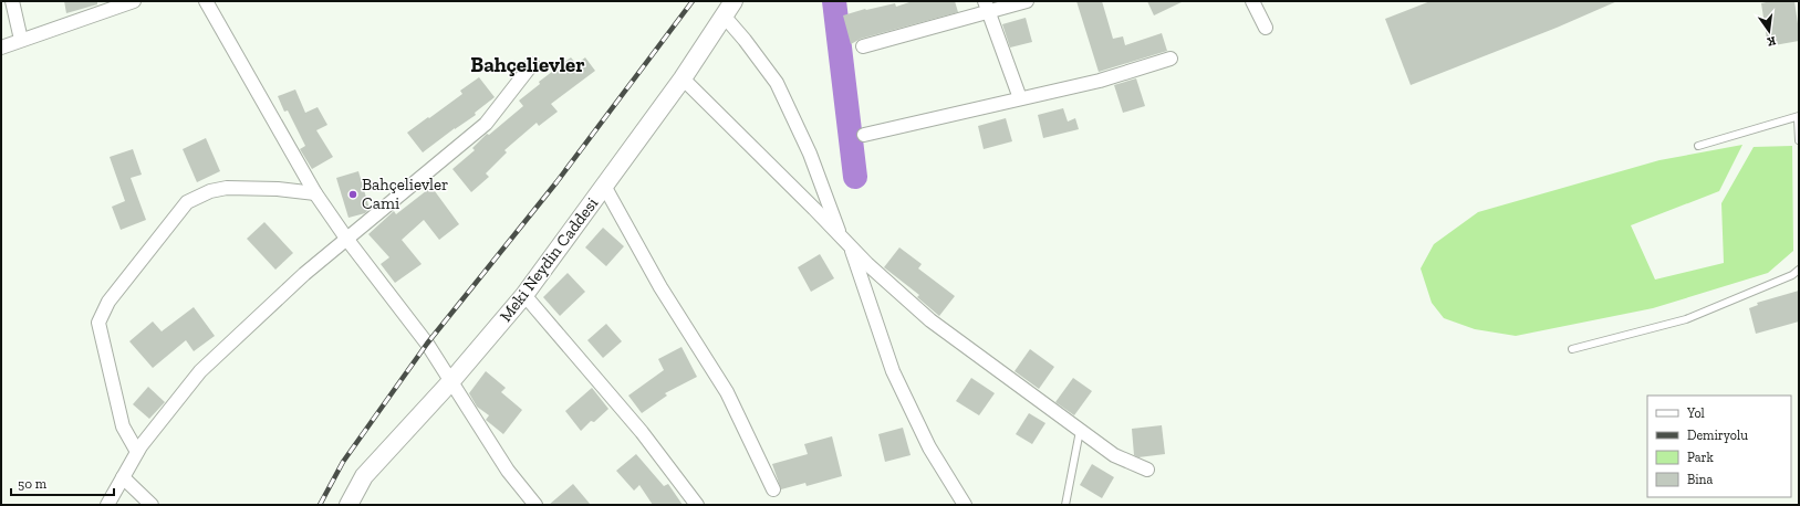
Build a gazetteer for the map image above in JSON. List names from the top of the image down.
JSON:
{
  "streets": {
    "street": ["Meki Neydin Caddesi"]
  },
  "districts": ["Bahçelievler"],
  "places": ["Bahçelievler Cami"],
  "legend": [
    "Yol",
    "Demiryolu",
    "Park",
    "Bina"
  ],
  "scale_bar": "50 m",
  "north": "bottom"
}
